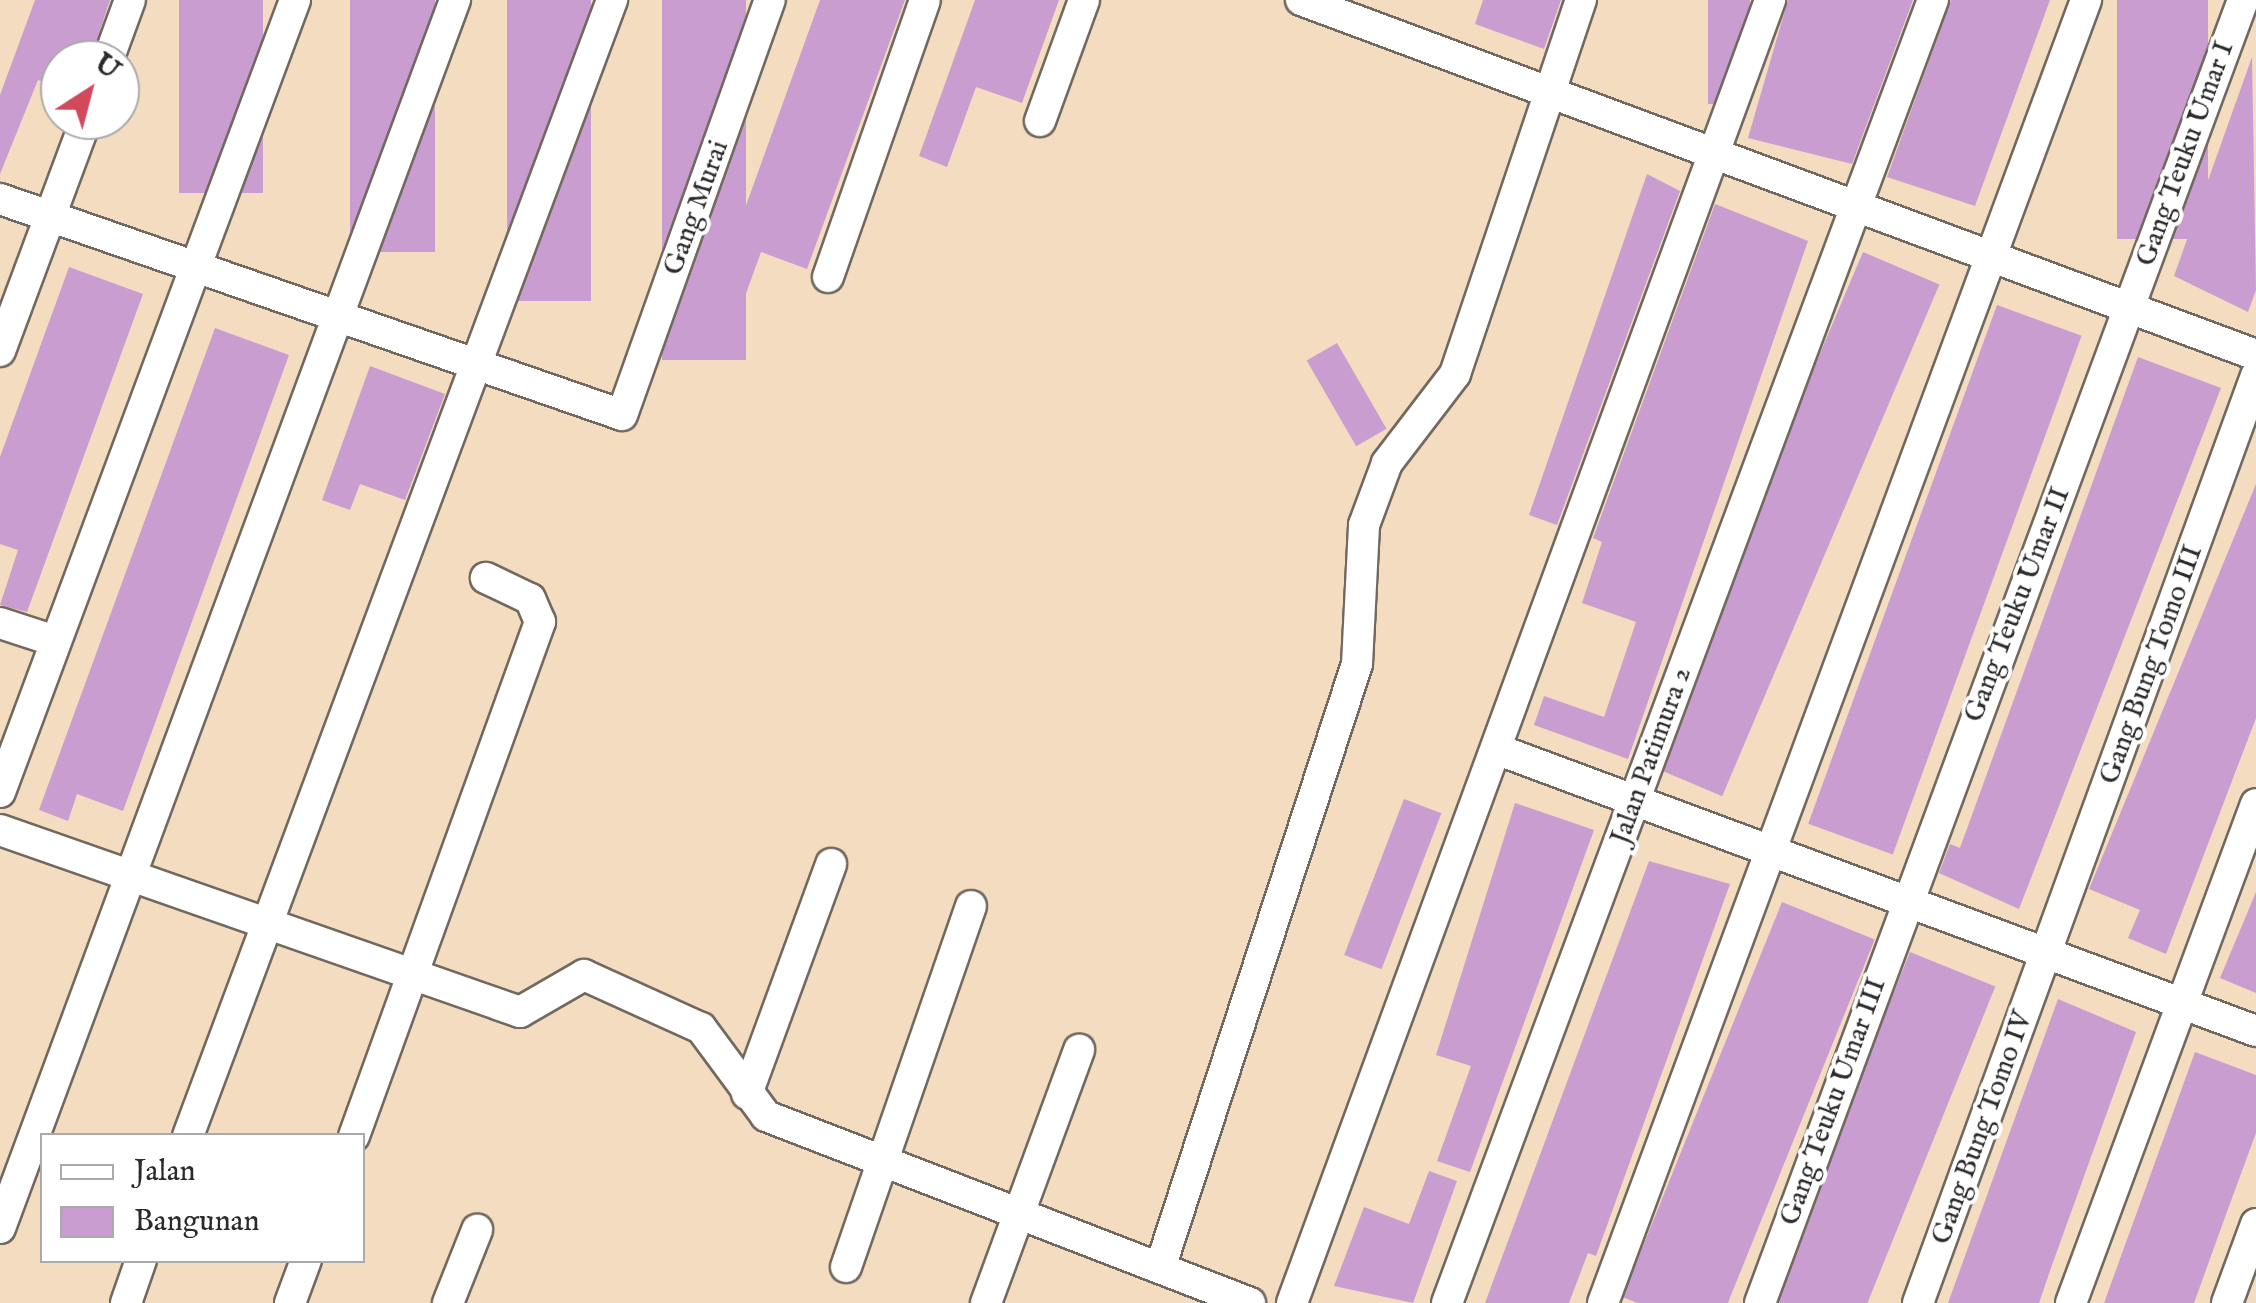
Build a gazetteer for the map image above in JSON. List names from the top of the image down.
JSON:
{
  "streets": {
    "street": [
      "Gang Teuku Umar I",
      "Gang Murai",
      "Gang Teuku Umar II",
      "Gang Bung Tomo III",
      "Jalan Patimura 2",
      "Gang Teuku Umar III",
      "Gang Bung Tomo IV"
    ]
  },
  "crossings": [
    ["Gang Teuku Umar I", "Gang Teuku Umar II"],
    ["Gang Teuku Umar II", "Gang Teuku Umar III"],
    ["Gang Bung Tomo III", "Gang Bung Tomo IV"]
  ],
  "legend": ["Jalan", "Bangunan"],
  "north": "top right"
}
